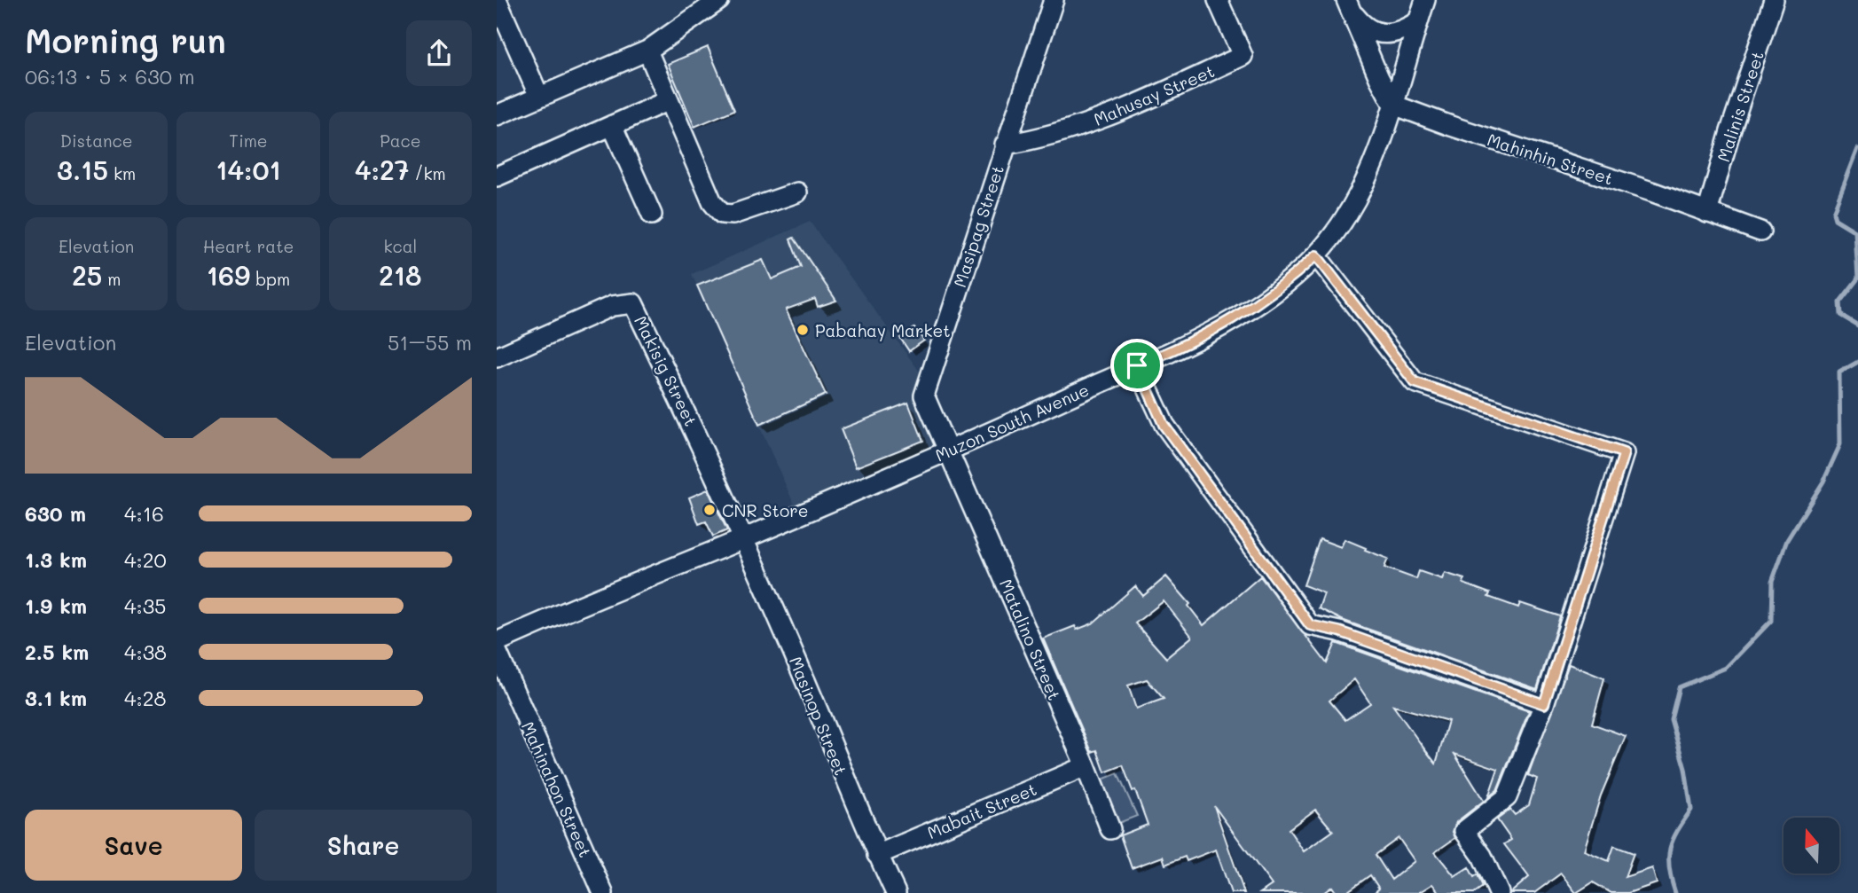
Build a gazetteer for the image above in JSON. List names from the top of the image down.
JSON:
{
  "streets": {
    "street": [
      "Mahusay Street",
      "Malinis Street",
      "Mahinhin Street",
      "Masipag Street",
      "Makisig Street",
      "Muzon South Avenue",
      "Matalino Street",
      "Masinop Street",
      "Mahinahon Street",
      "Mabait Street"
    ]
  },
  "crossings": [
    ["Mahusay Street", "Masipag Street"],
    ["Malinis Street", "Mahinhin Street"],
    ["Mahinhin Street", "Muzon South Avenue"],
    ["Masipag Street", "Muzon South Avenue"],
    ["Masipag Street", "Matalino Street"],
    ["Makisig Street", "Muzon South Avenue"],
    ["Makisig Street", "Masinop Street"],
    ["Muzon South Avenue", "Matalino Street"],
    ["Muzon South Avenue", "Masinop Street"],
    ["Matalino Street", "Mabait Street"],
    ["Masinop Street", "Mabait Street"]
  ],
  "places": ["Pabahay Market", "CNR Store"],
  "north": "top",
  "page": {
    "heading": ["Morning run", "06:13 · 5 × 630 m"],
    "stats": [
      ["Distance", "3.15 km"],
      ["Time", "14:01"],
      ["Pace", "4:27 /km"],
      ["Elevation", "25 m"],
      ["Heart rate", "169 bpm"],
      ["kcal", "218"]
    ],
    "chart": ["Elevation", "51–55 m"],
    "list": [
      {
        "name": "630 m",
        "note": "4:16"
      },
      {
        "name": "1.3 km",
        "note": "4:20"
      },
      {
        "name": "1.9 km",
        "note": "4:35"
      },
      {
        "name": "2.5 km",
        "note": "4:38"
      },
      {
        "name": "3.1 km",
        "note": "4:28"
      }
    ],
    "buttons": ["Save", "Share"]
  }
}
